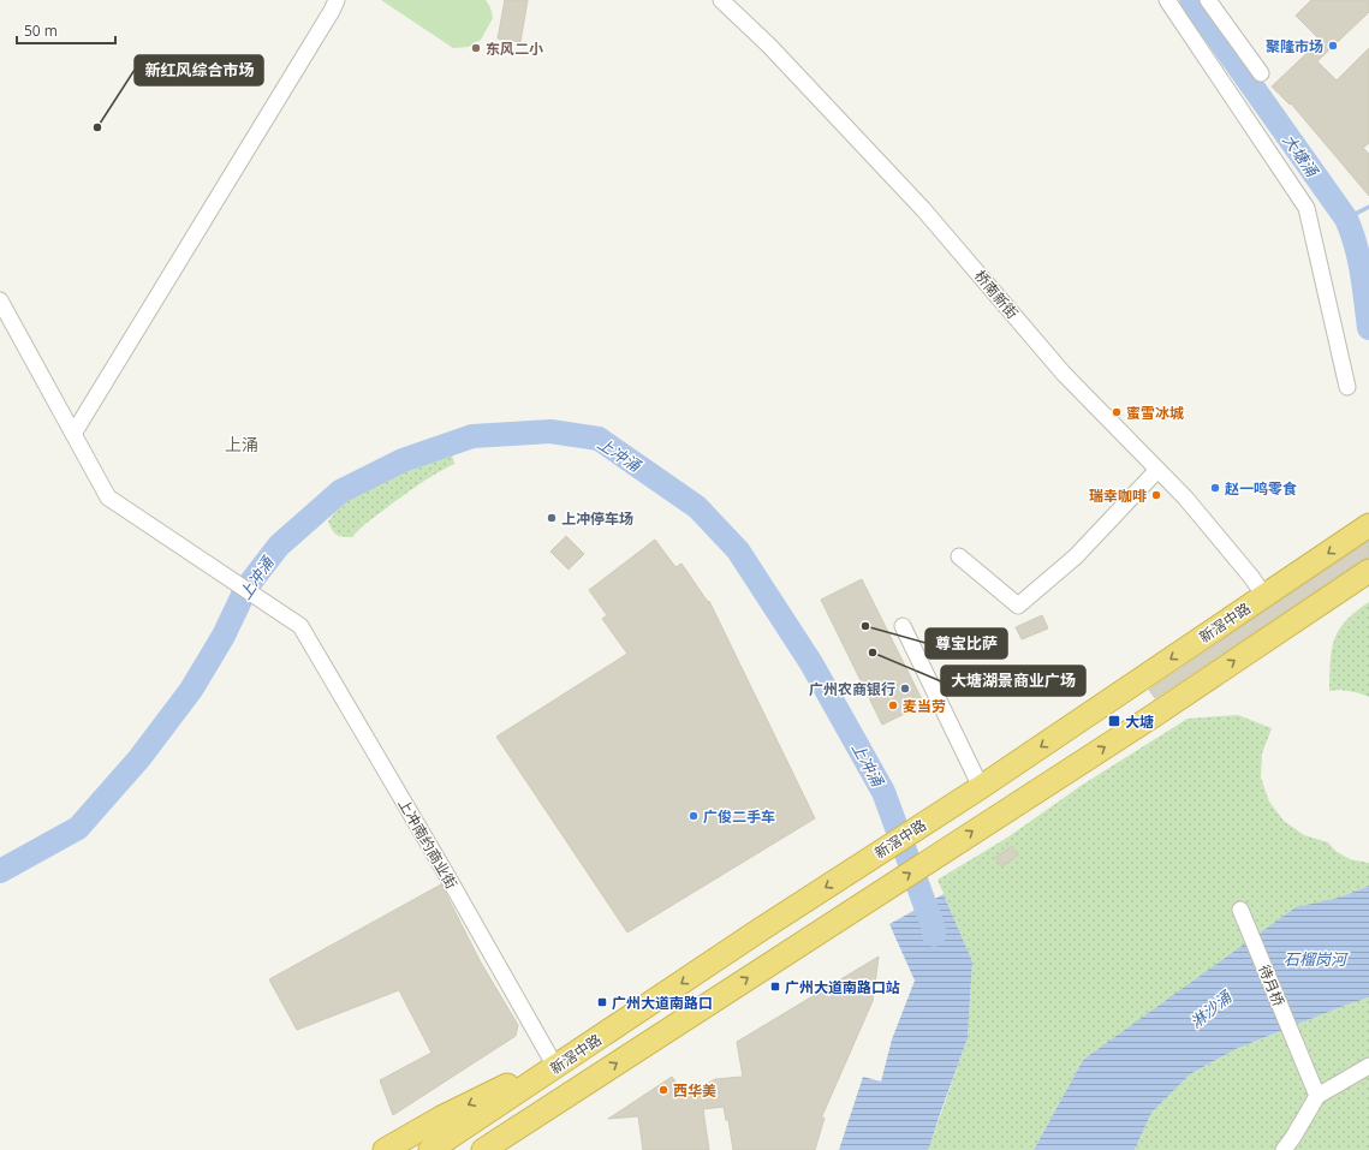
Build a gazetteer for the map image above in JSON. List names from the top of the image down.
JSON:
{
  "streets": {
    "highway": ["新滘中路"],
    "street": ["桥南新街", "上冲南约商业街", "待月桥"]
  },
  "crossings": [
    ["桥南新街", "新滘中路"]
  ],
  "districts": ["上涌"],
  "water": [
    "大塘涌",
    "上冲涌",
    "石榴岗河",
    "淋沙涌"
  ],
  "places": {
    "other": [
      "聚隆市场",
      "东风二小",
      "新红风综合市场",
      "蜜雪冰城",
      "赵一鸣零食",
      "瑞幸咖啡",
      "上冲停车场",
      "尊宝比萨",
      "大塘湖景商业广场",
      "广州农商银行",
      "麦当劳",
      "广俊二手车",
      "西华美"
    ],
    "transit": ["大塘", "广州大道南路口站", "广州大道南路口"]
  },
  "scale_bar": "50 m"
}
